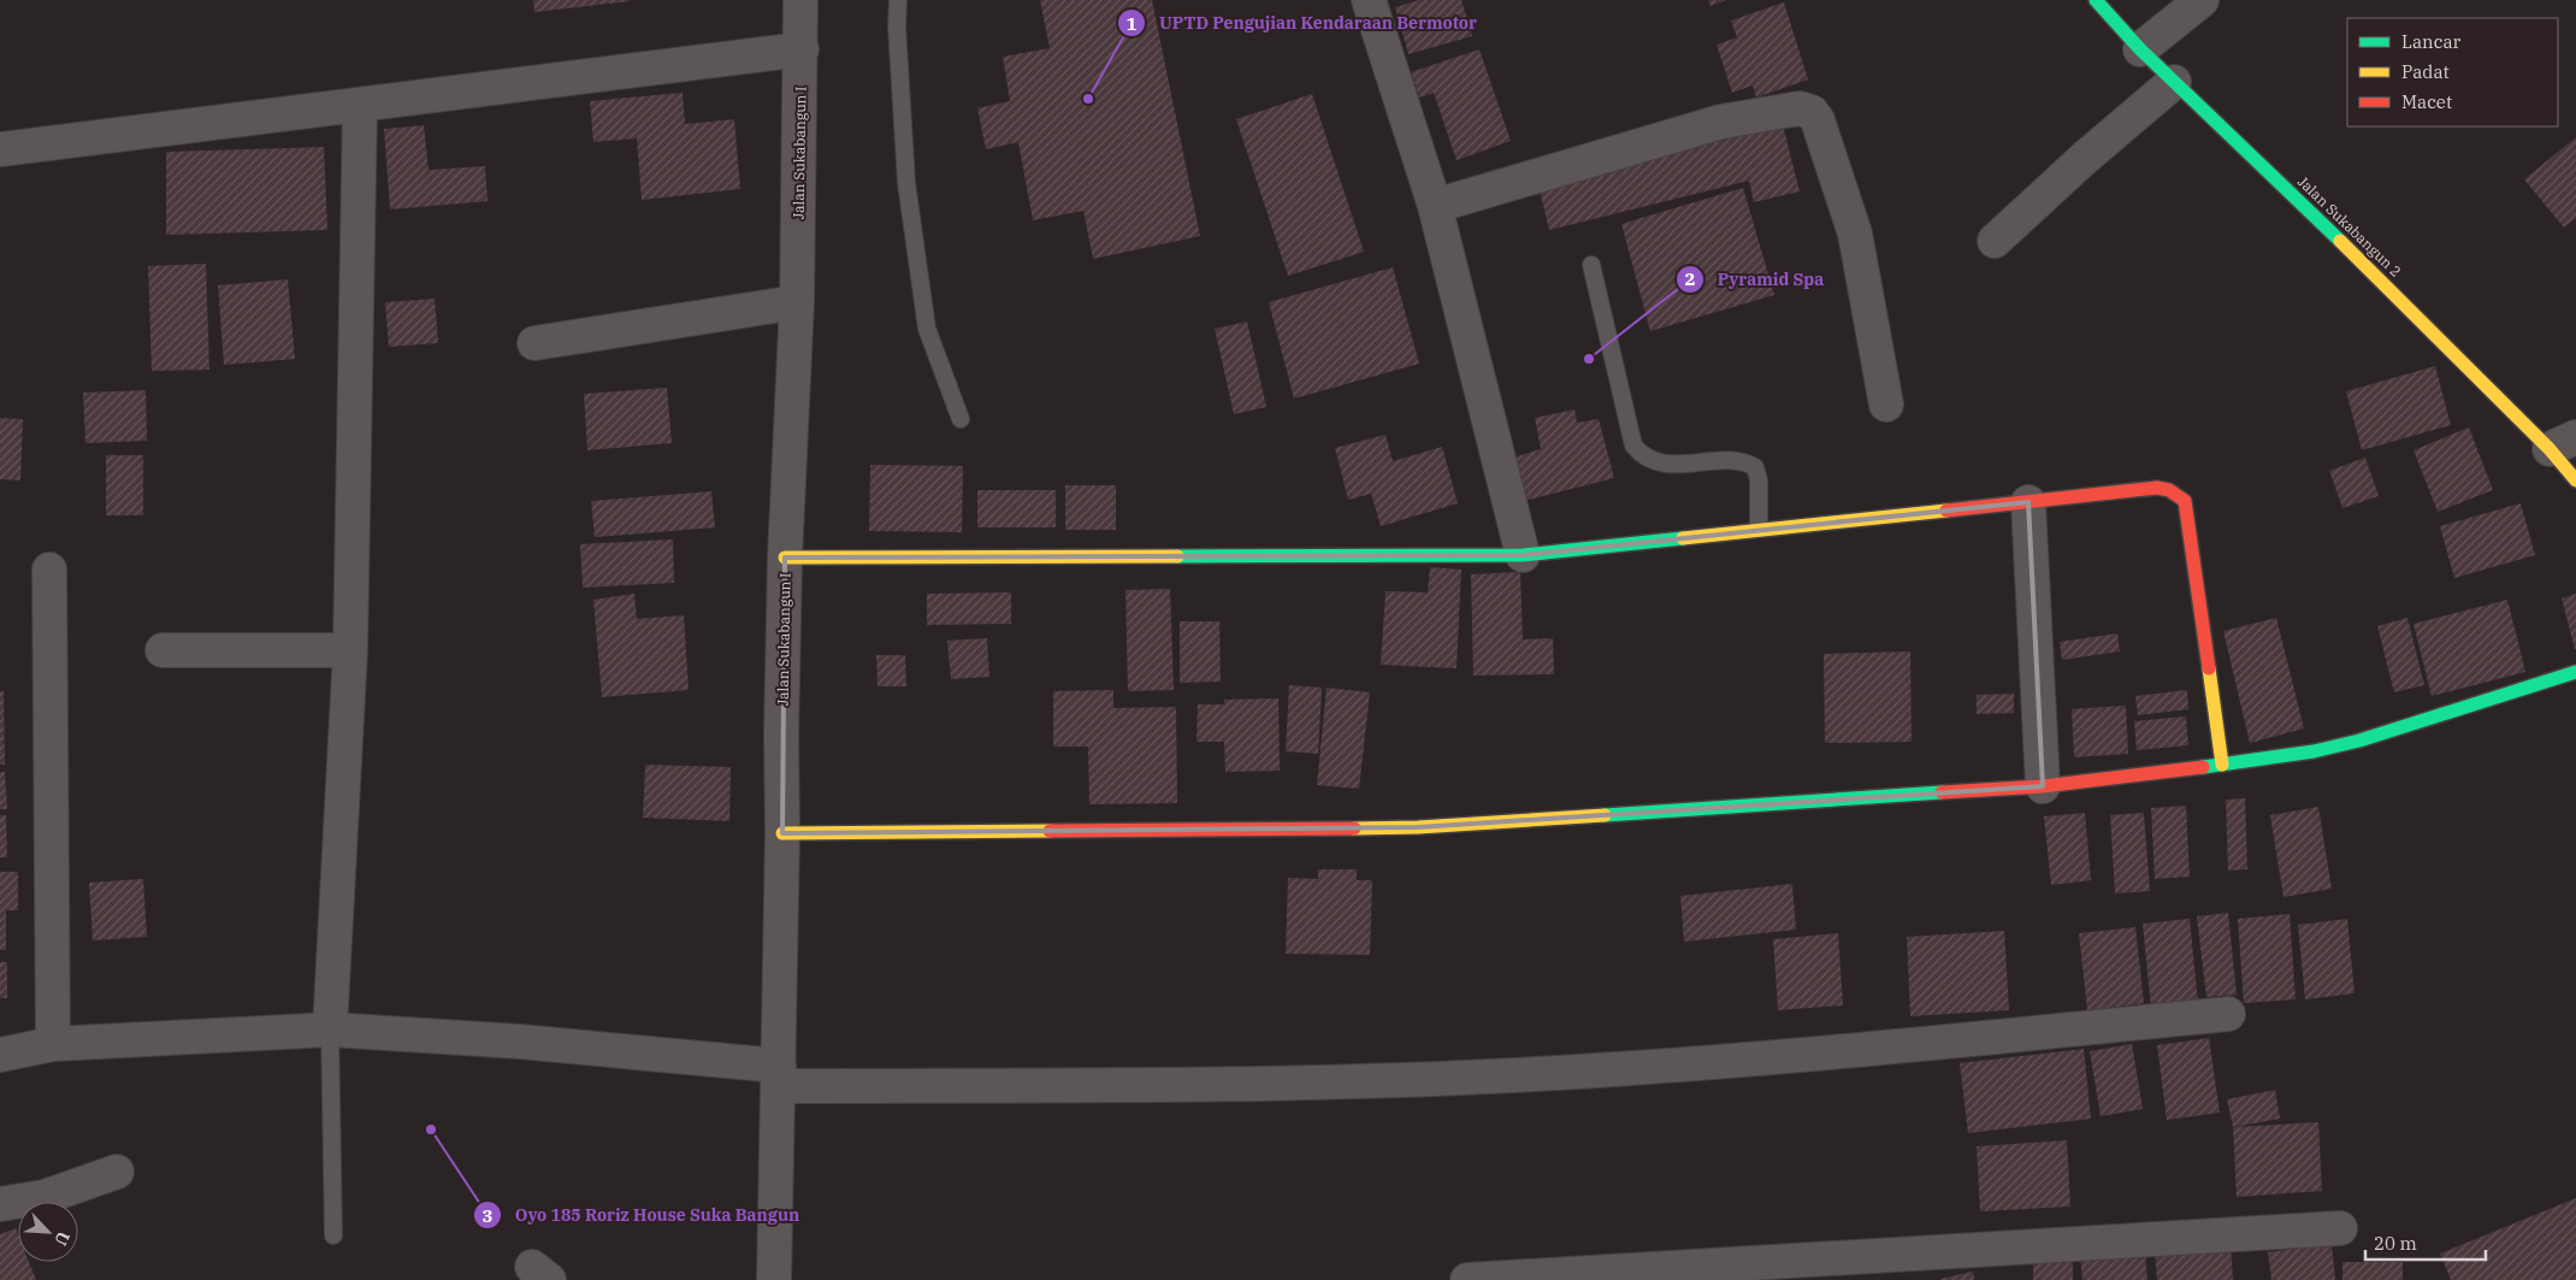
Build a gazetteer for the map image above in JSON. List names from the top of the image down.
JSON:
{
  "streets": {
    "street": ["Jalan Sukabangun I", "Jalan Sukabangun 2"]
  },
  "places": ["UPTD Pengujian Kendaraan Bermotor", "Pyramid Spa", "Oyo 185 Roriz House Suka Bangun"],
  "legend": ["Lancar", "Padat", "Macet"],
  "scale_bar": "20 m",
  "north": "bottom right"
}
